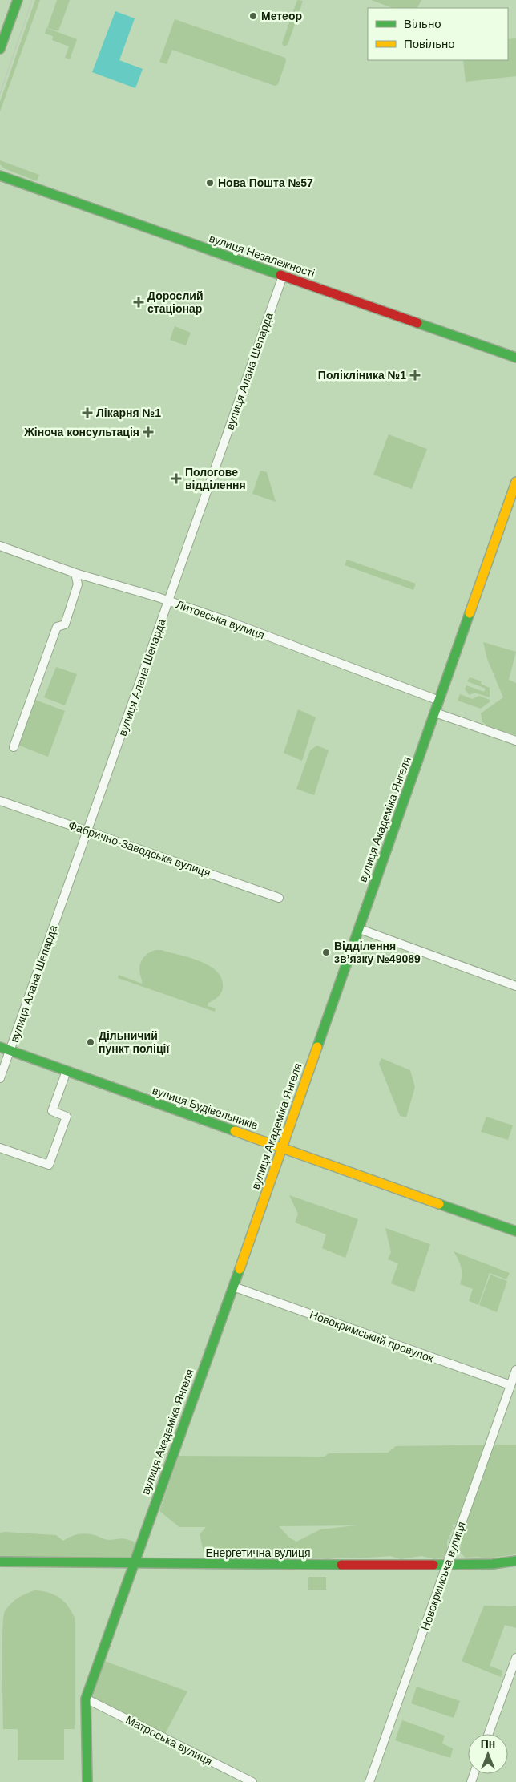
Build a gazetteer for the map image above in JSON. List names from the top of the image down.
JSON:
{
  "streets": {
    "street": [
      "вулиця Незалежності",
      "вулиця Алана Шепарда",
      "Литовська вулиця",
      "вулиця Академіка Янгеля",
      "Фабрично-Заводська вулиця",
      "вулиця Будівельників",
      "Новокримський провулок",
      "Енергетична вулиця",
      "Новокримська вулиця",
      "Матроська вулиця"
    ]
  },
  "crossings": [
    ["вулиця Незалежності", "вулиця Алана Шепарда"],
    ["вулиця Алана Шепарда", "Литовська вулиця"],
    ["вулиця Алана Шепарда", "Фабрично-Заводська вулиця"],
    ["вулиця Алана Шепарда", "вулиця Будівельників"],
    ["Литовська вулиця", "вулиця Академіка Янгеля"],
    ["вулиця Академіка Янгеля", "вулиця Будівельників"],
    ["вулиця Академіка Янгеля", "Новокримський провулок"],
    ["вулиця Академіка Янгеля", "Енергетична вулиця"],
    ["вулиця Академіка Янгеля", "Матроська вулиця"],
    ["Новокримський провулок", "Новокримська вулиця"],
    ["Енергетична вулиця", "Новокримська вулиця"]
  ],
  "places": {
    "other": [
      "Метеор",
      "Нова Пошта №57",
      "Відділення зв’язку №49089",
      "Дільничий пункт поліції"
    ],
    "health": [
      "Дорослий стаціонар",
      "Полікліника №1",
      "Лікарня №1",
      "Жіноча консультація",
      "Пологове відділення"
    ]
  },
  "legend": ["Вільно", "Повільно"],
  "north": "top"
}
